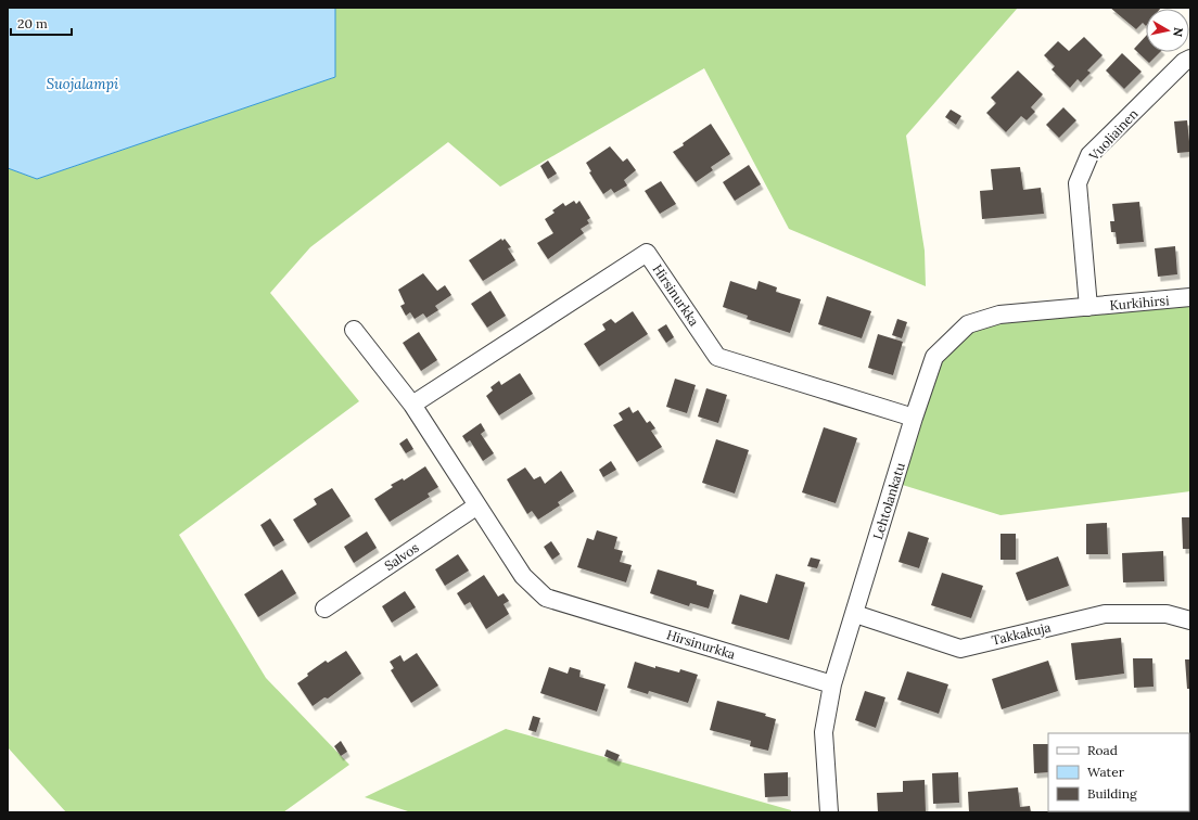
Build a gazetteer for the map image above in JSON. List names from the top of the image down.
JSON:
{
  "streets": {
    "street": [
      "Vuoliainen",
      "Hirsinurkka",
      "Kurkihirsi",
      "Lehtolankatu",
      "Salvos",
      "Takkakuja"
    ]
  },
  "crossings": [
    ["Vuoliainen", "Kurkihirsi"],
    ["Vuoliainen", "Lehtolankatu"],
    ["Hirsinurkka", "Lehtolankatu"],
    ["Hirsinurkka", "Salvos"],
    ["Kurkihirsi", "Lehtolankatu"],
    ["Lehtolankatu", "Takkakuja"]
  ],
  "water": ["Suojalampi"],
  "legend": ["Road", "Water", "Building"],
  "scale_bar": "20 m",
  "north": "right"
}
